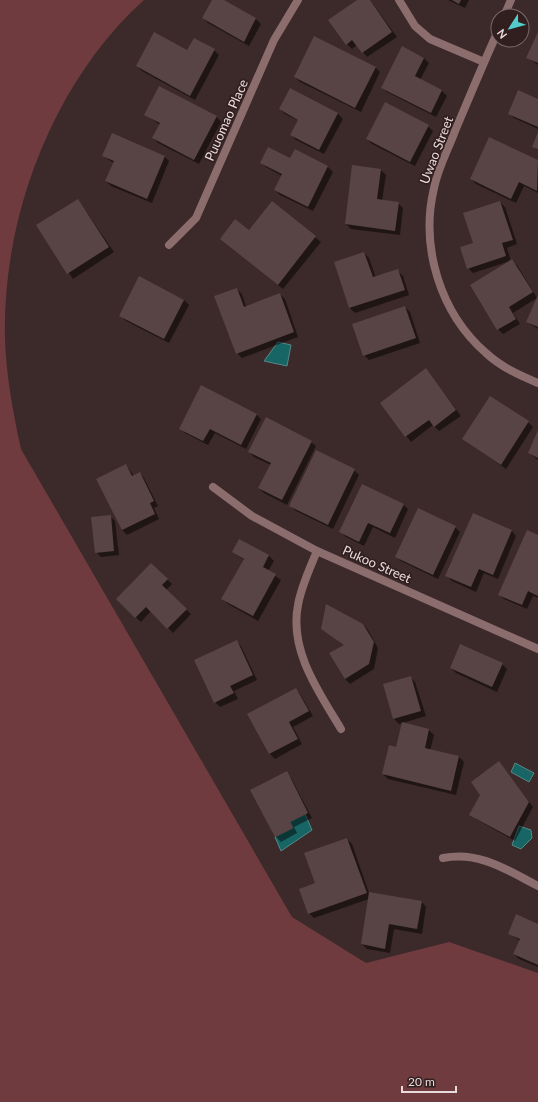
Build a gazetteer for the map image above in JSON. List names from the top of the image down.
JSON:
{
  "streets": {
    "street": ["Puuomao Place", "Uwao Street", "Pukoo Street"]
  },
  "scale_bar": "20 m",
  "north": "bottom left"
}
